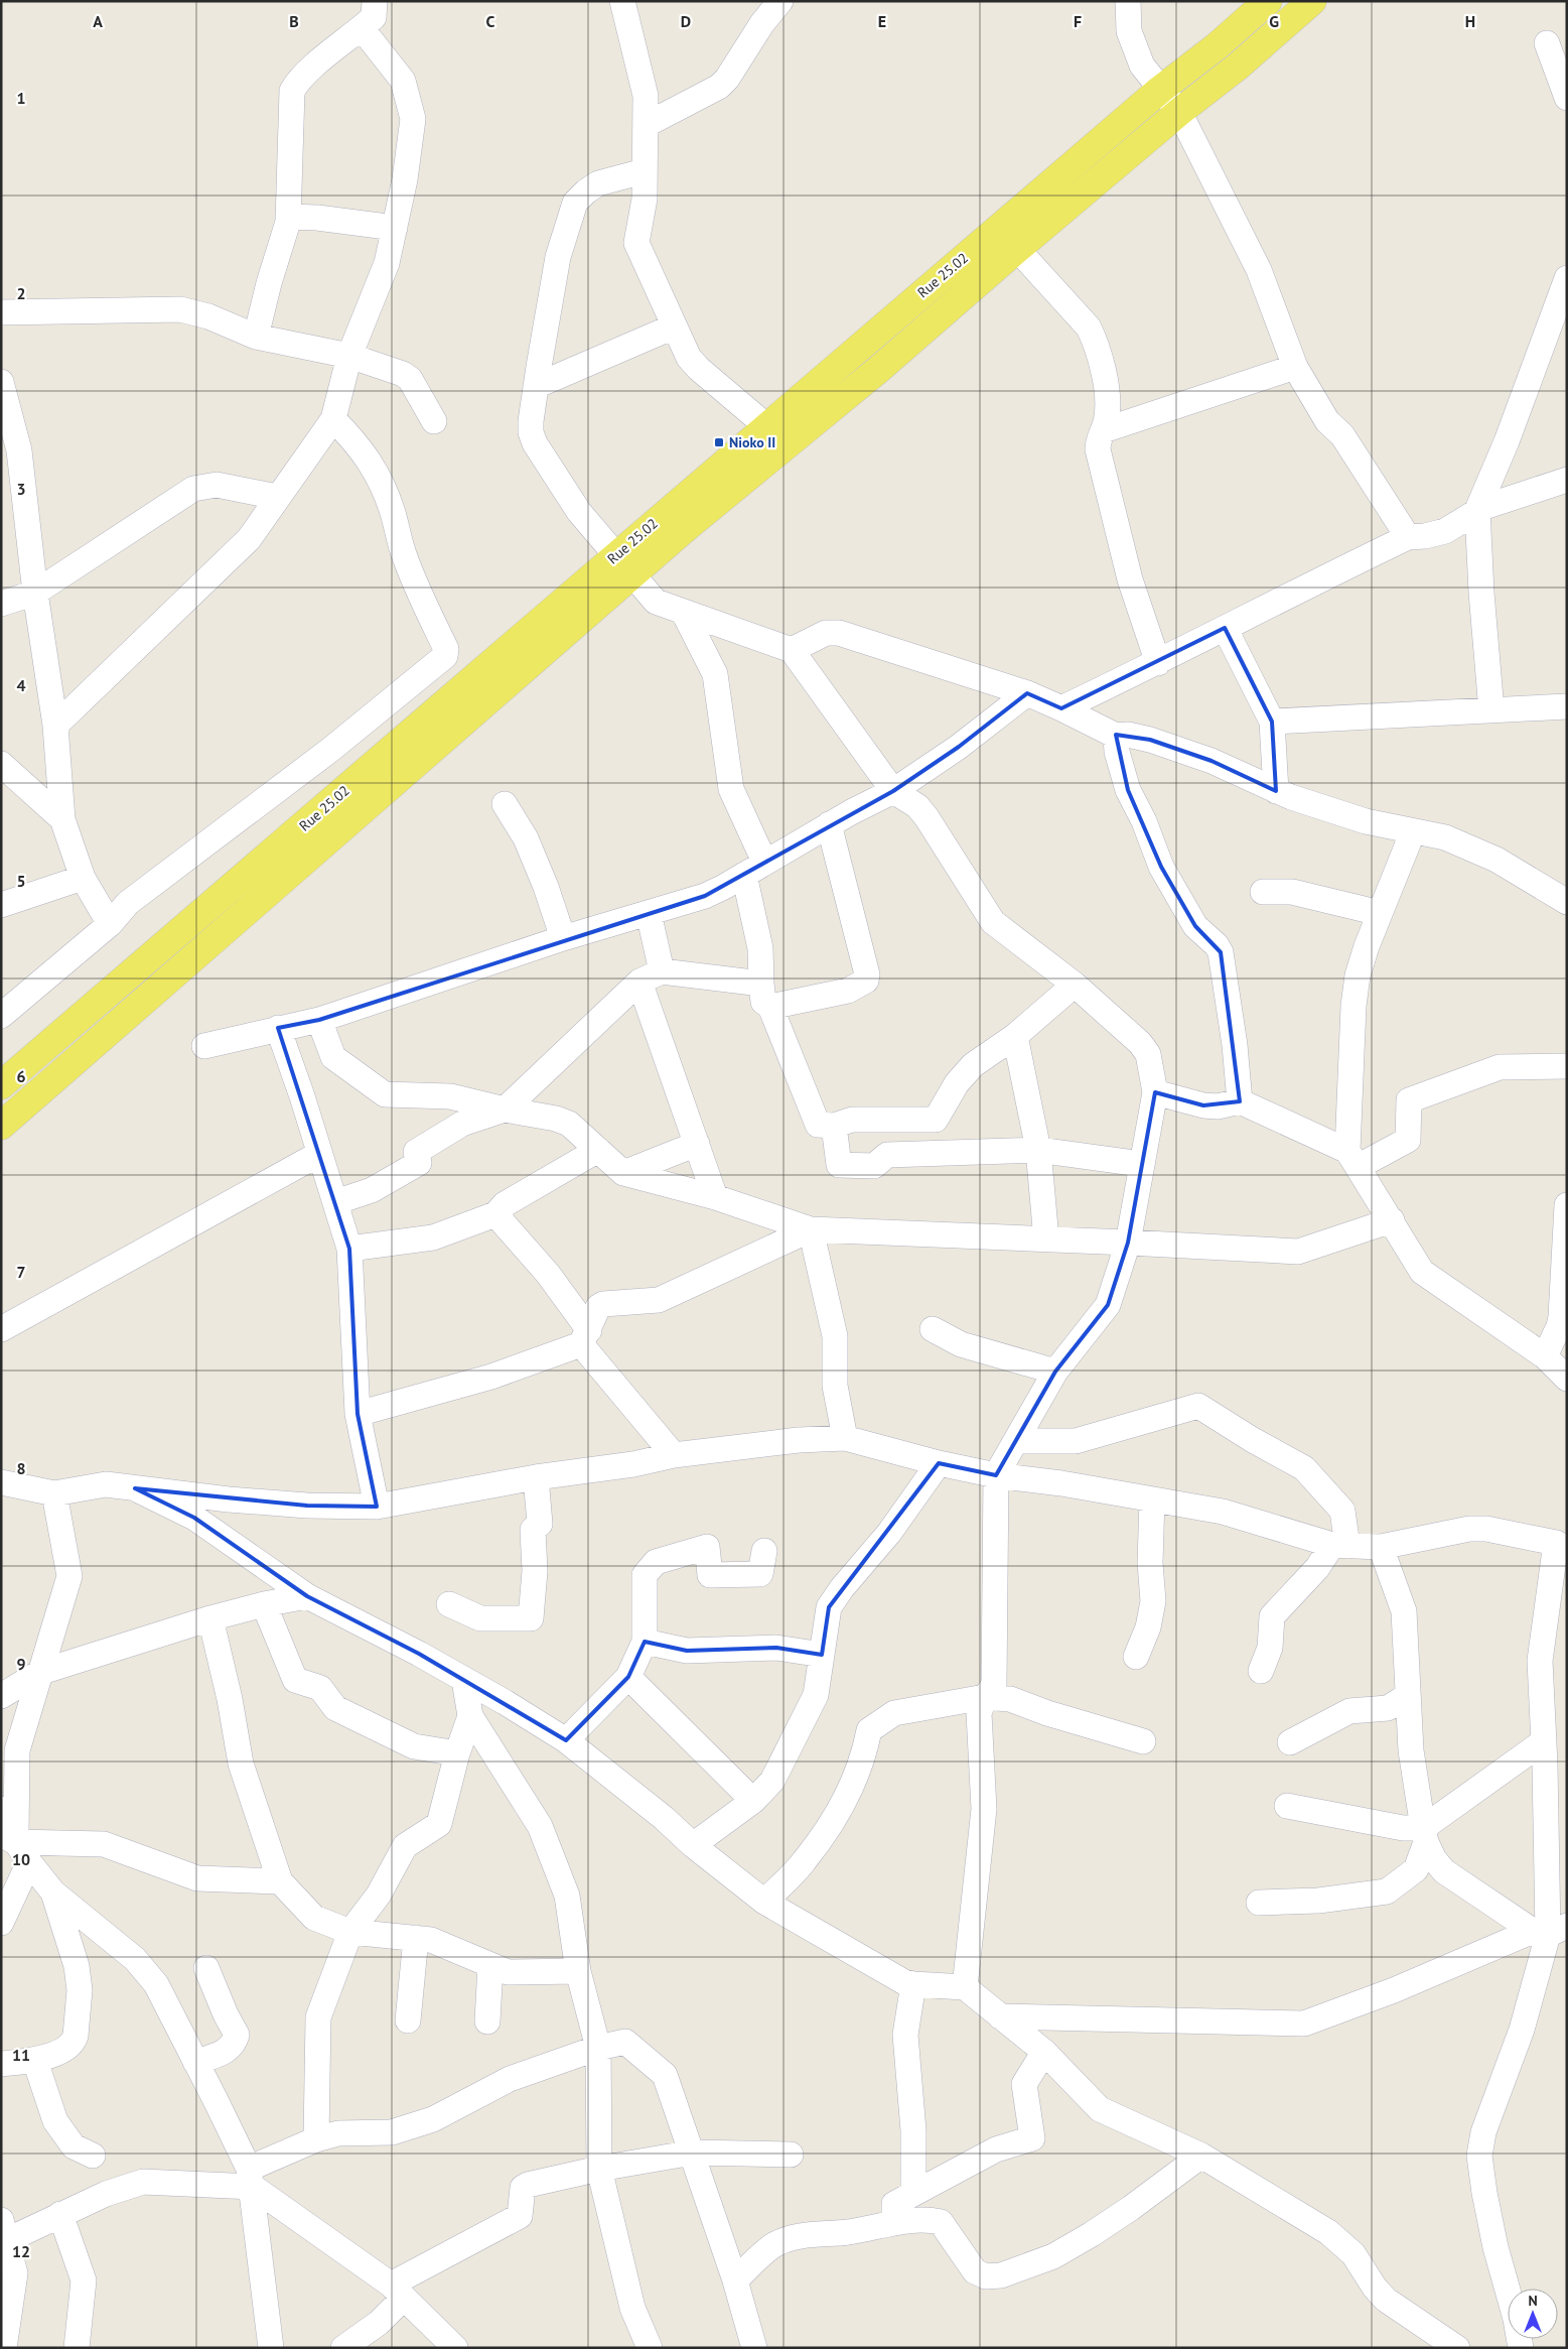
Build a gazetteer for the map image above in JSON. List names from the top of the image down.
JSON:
{
  "streets": {
    "main road": ["Rue 25.02"]
  },
  "places": {
    "transit": ["Nioko II"]
  },
  "north": "top",
  "grid": {
    "columns": [
      "A",
      "B",
      "C",
      "D",
      "E",
      "F",
      "G",
      "H"
    ],
    "rows": [
      "1",
      "2",
      "3",
      "4",
      "5",
      "6",
      "7",
      "8",
      "9",
      "10",
      "11",
      "12"
    ]
  }
}
